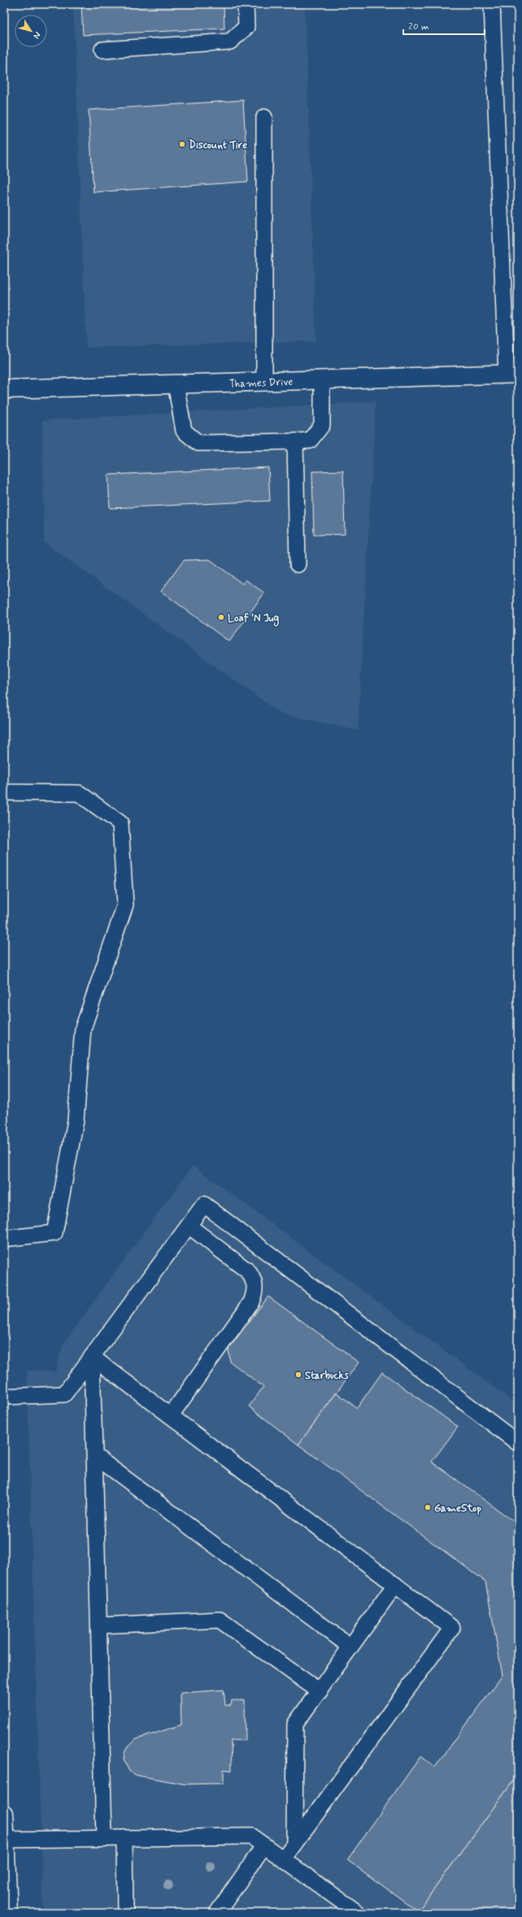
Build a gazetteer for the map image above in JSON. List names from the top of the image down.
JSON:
{
  "streets": {
    "street": ["Thames Drive"]
  },
  "places": [
    "Discount Tire",
    "Loaf 'N Jug",
    "Starbucks",
    "GameStop"
  ],
  "scale_bar": "20 m",
  "north": "bottom right"
}
